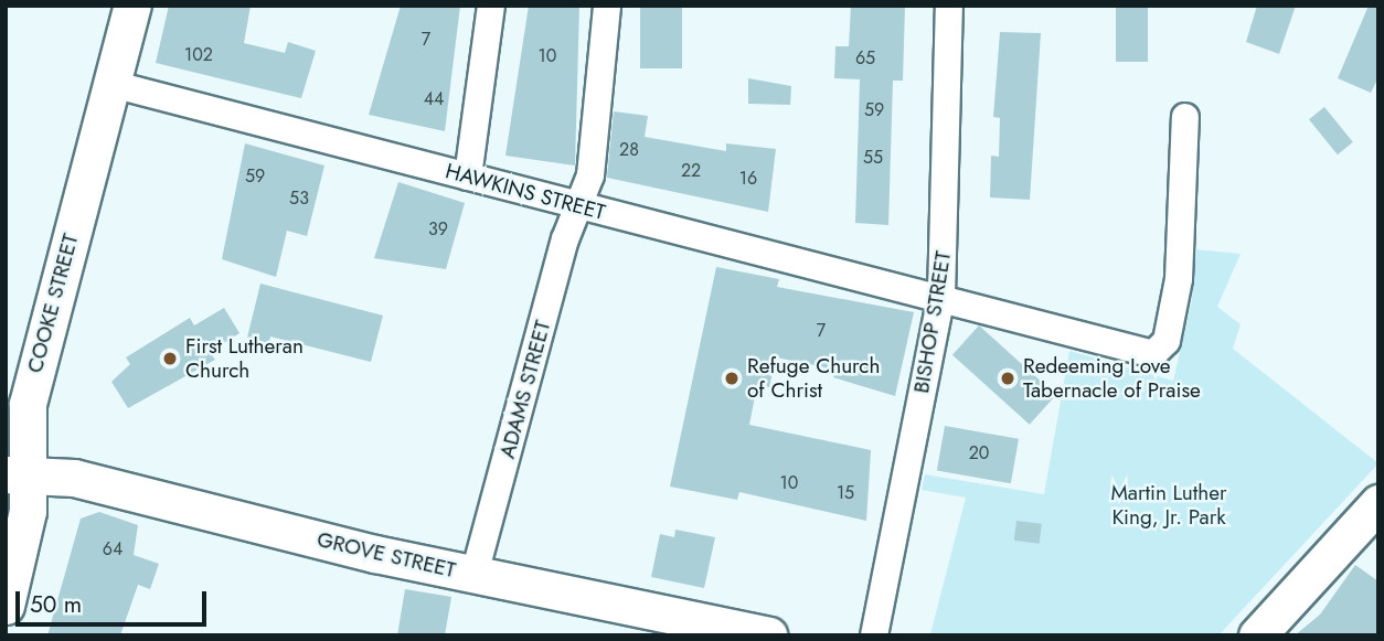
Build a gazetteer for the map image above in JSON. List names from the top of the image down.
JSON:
{
  "streets": {
    "main road": ["COOKE STREET", "GROVE STREET"],
    "street": ["HAWKINS STREET", "BISHOP STREET", "ADAMS STREET"]
  },
  "crossings": [
    ["HAWKINS STREET", "COOKE STREET"],
    ["HAWKINS STREET", "BISHOP STREET"],
    ["HAWKINS STREET", "ADAMS STREET"],
    ["COOKE STREET", "GROVE STREET"],
    ["ADAMS STREET", "GROVE STREET"]
  ],
  "parks": ["Martin Luther King, Jr. Park"],
  "places": ["First Lutheran Church", "Refuge Church of Christ", "Redeeming Love Tabernacle of Praise"],
  "house_numbers": [
    "7",
    "102",
    "10",
    "65",
    "44",
    "59",
    "28",
    "55",
    "22",
    "59",
    "16",
    "53",
    "39",
    "7",
    "20",
    "10",
    "15",
    "64"
  ],
  "scale_bar": "50 m"
}
